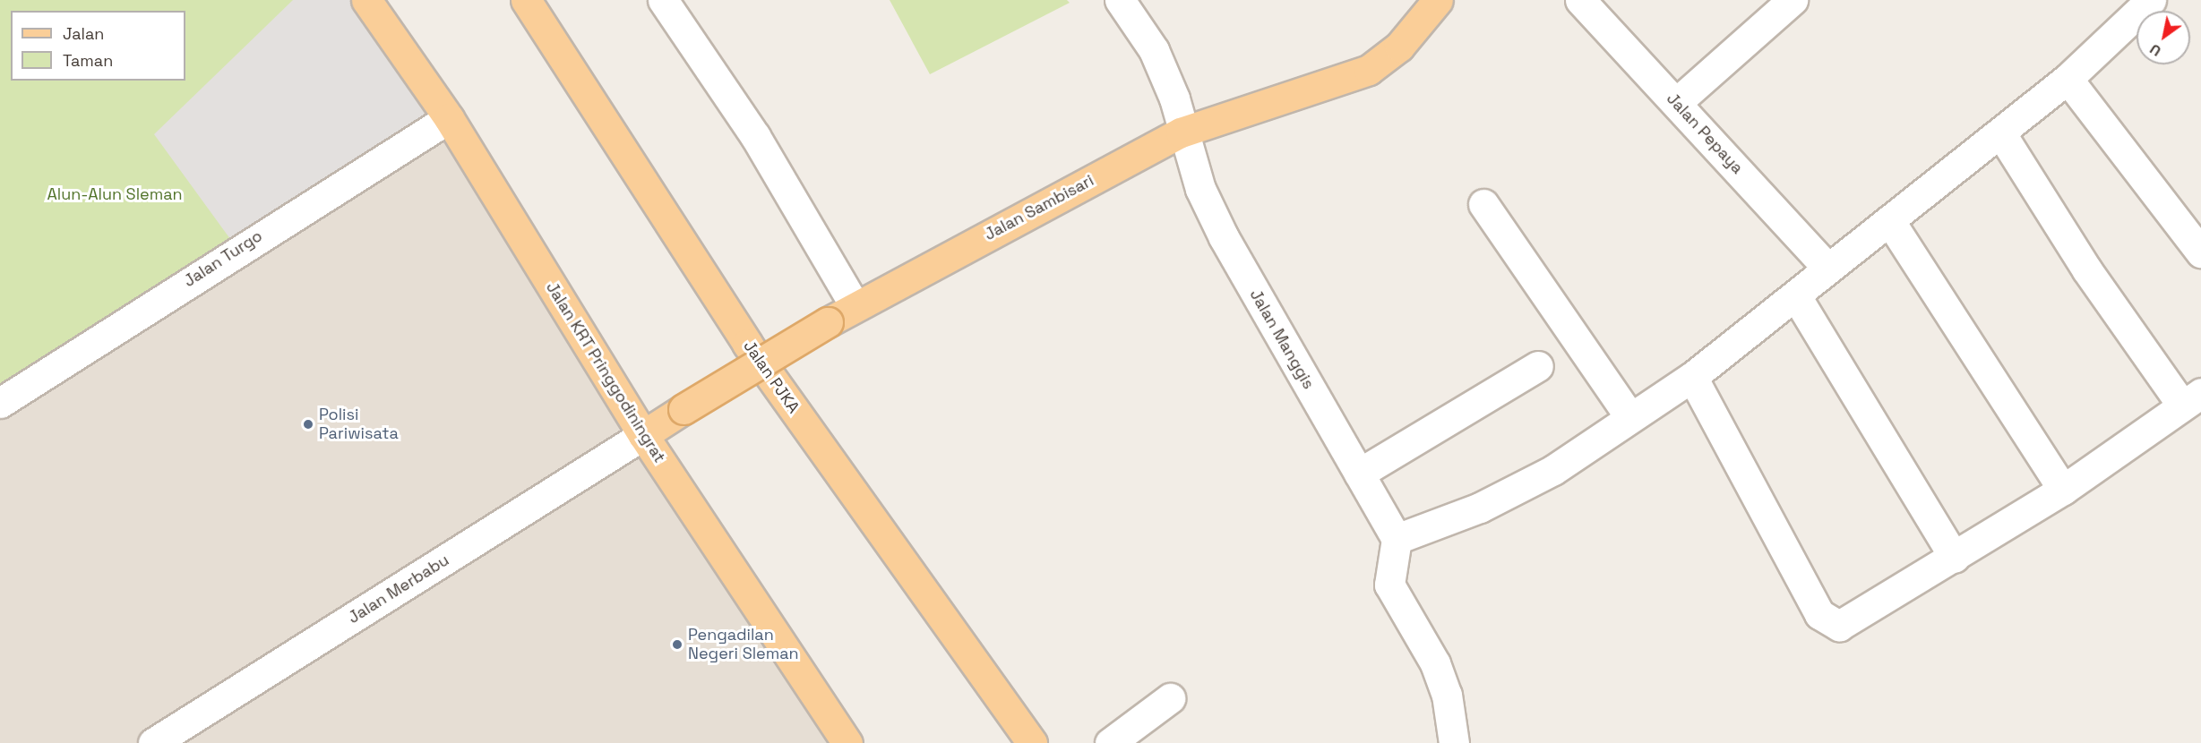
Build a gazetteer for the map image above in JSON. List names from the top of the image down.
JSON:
{
  "streets": {
    "main road": ["Jalan Sambisari", "Jalan KRT Pringgodiningrat", "Jalan PJKA"],
    "street": [
      "Jalan Pepaya",
      "Jalan Turgo",
      "Jalan Manggis",
      "Jalan Merbabu"
    ]
  },
  "crossings": [
    ["Jalan Sambisari", "Jalan Manggis"],
    ["Jalan Sambisari", "Jalan KRT Pringgodiningrat"],
    ["Jalan Sambisari", "Jalan Merbabu"],
    ["Jalan Turgo", "Jalan KRT Pringgodiningrat"],
    ["Jalan KRT Pringgodiningrat", "Jalan Merbabu"]
  ],
  "parks": ["Alun-Alun Sleman"],
  "places": ["Polisi Pariwisata", "Pengadilan Negeri Sleman"],
  "legend": ["Jalan", "Taman"],
  "north": "bottom left"
}
